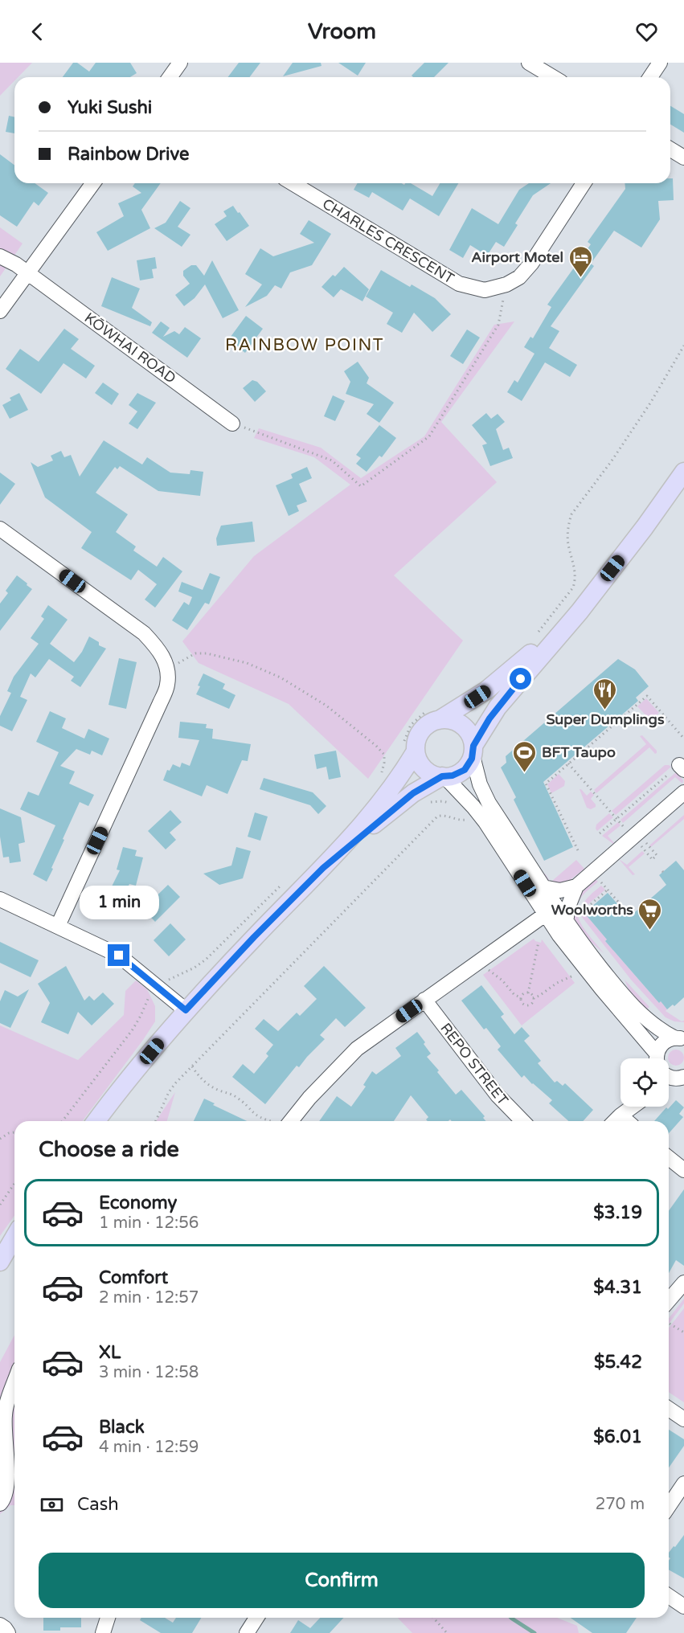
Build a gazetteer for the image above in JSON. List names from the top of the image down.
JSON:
{
  "streets": {
    "street": ["CHARLES CRESCENT", "KŌWHAI ROAD", "REPO STREET"]
  },
  "districts": ["RAINBOW POINT"],
  "places": {
    "hotel": ["Airport Motel"],
    "restaurant": ["Super Dumplings"],
    "sports": ["BFT Taupo"],
    "supermarket": ["Woolworths"]
  },
  "page": {
    "header": "Vroom",
    "banner": ["Yuki Sushi", "Rainbow Drive"],
    "bubble": "1 min",
    "heading": "Choose a ride",
    "list": [
      {
        "name": "Economy",
        "note": "1 min · 12:56",
        "value": "$3.19"
      },
      {
        "name": "Comfort",
        "note": "2 min · 12:57",
        "value": "$4.31"
      },
      {
        "name": "XL",
        "note": "3 min · 12:58",
        "value": "$5.42"
      },
      {
        "name": "Black",
        "note": "4 min · 12:59",
        "value": "$6.01"
      }
    ],
    "pay": ["Cash", "270 m"],
    "buttons": "Confirm"
  }
}
